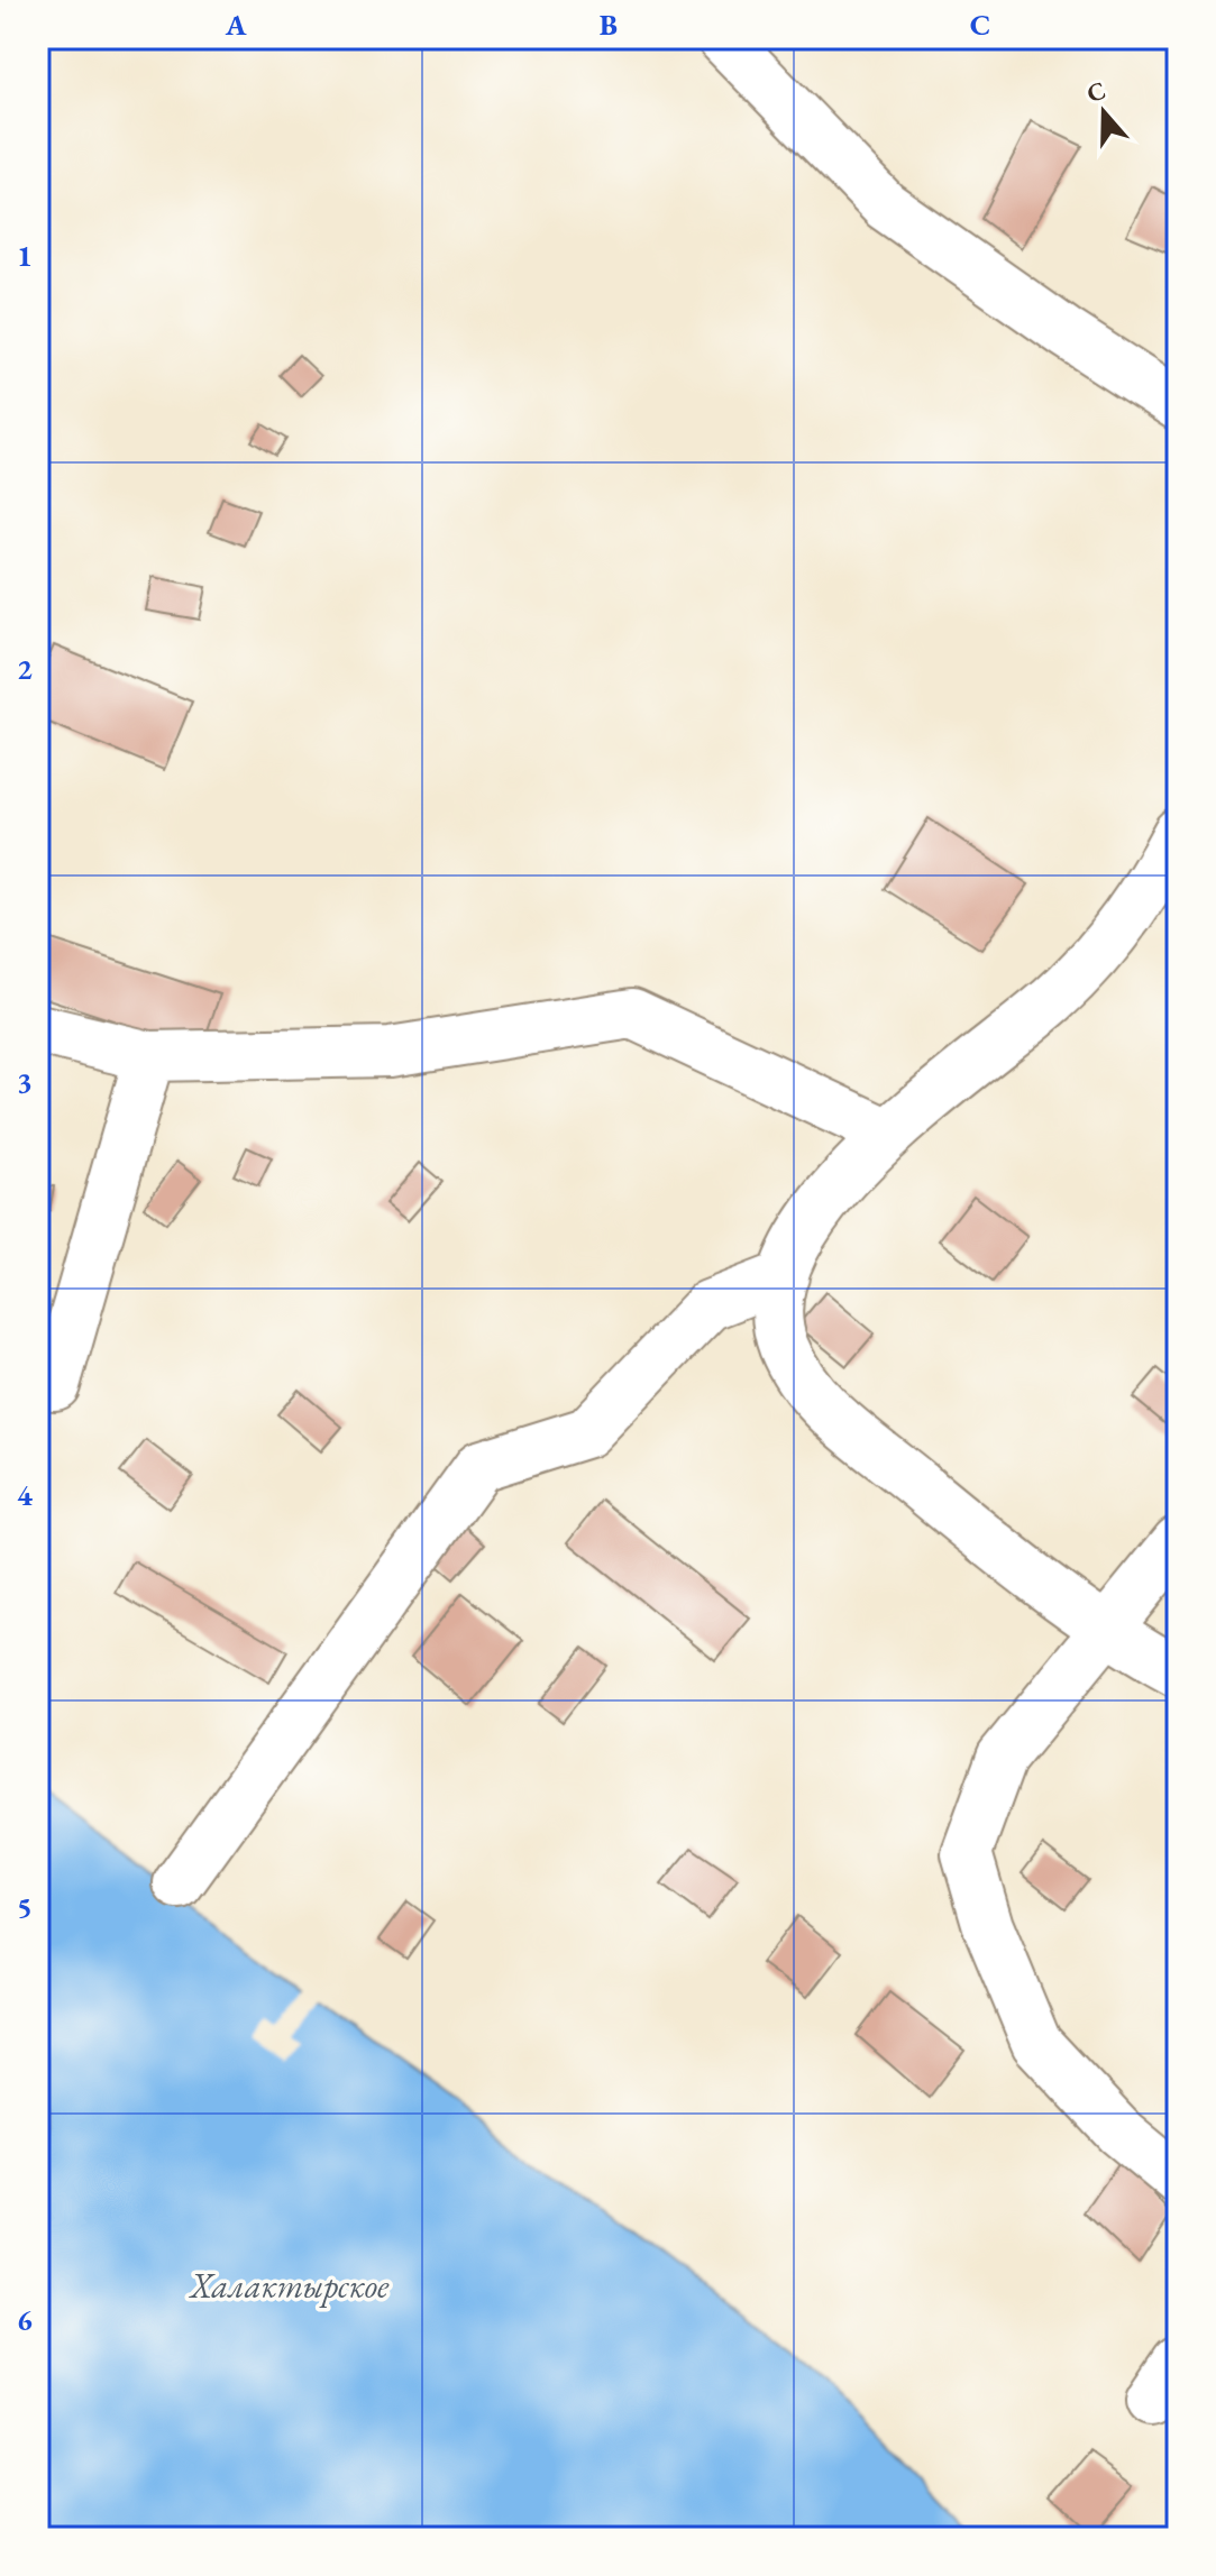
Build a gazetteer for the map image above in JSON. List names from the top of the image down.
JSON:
{
  "water": ["Халактырское"],
  "north": "top",
  "grid": {
    "columns": ["A", "B", "C"],
    "rows": [
      "1",
      "2",
      "3",
      "4",
      "5",
      "6"
    ]
  }
}
